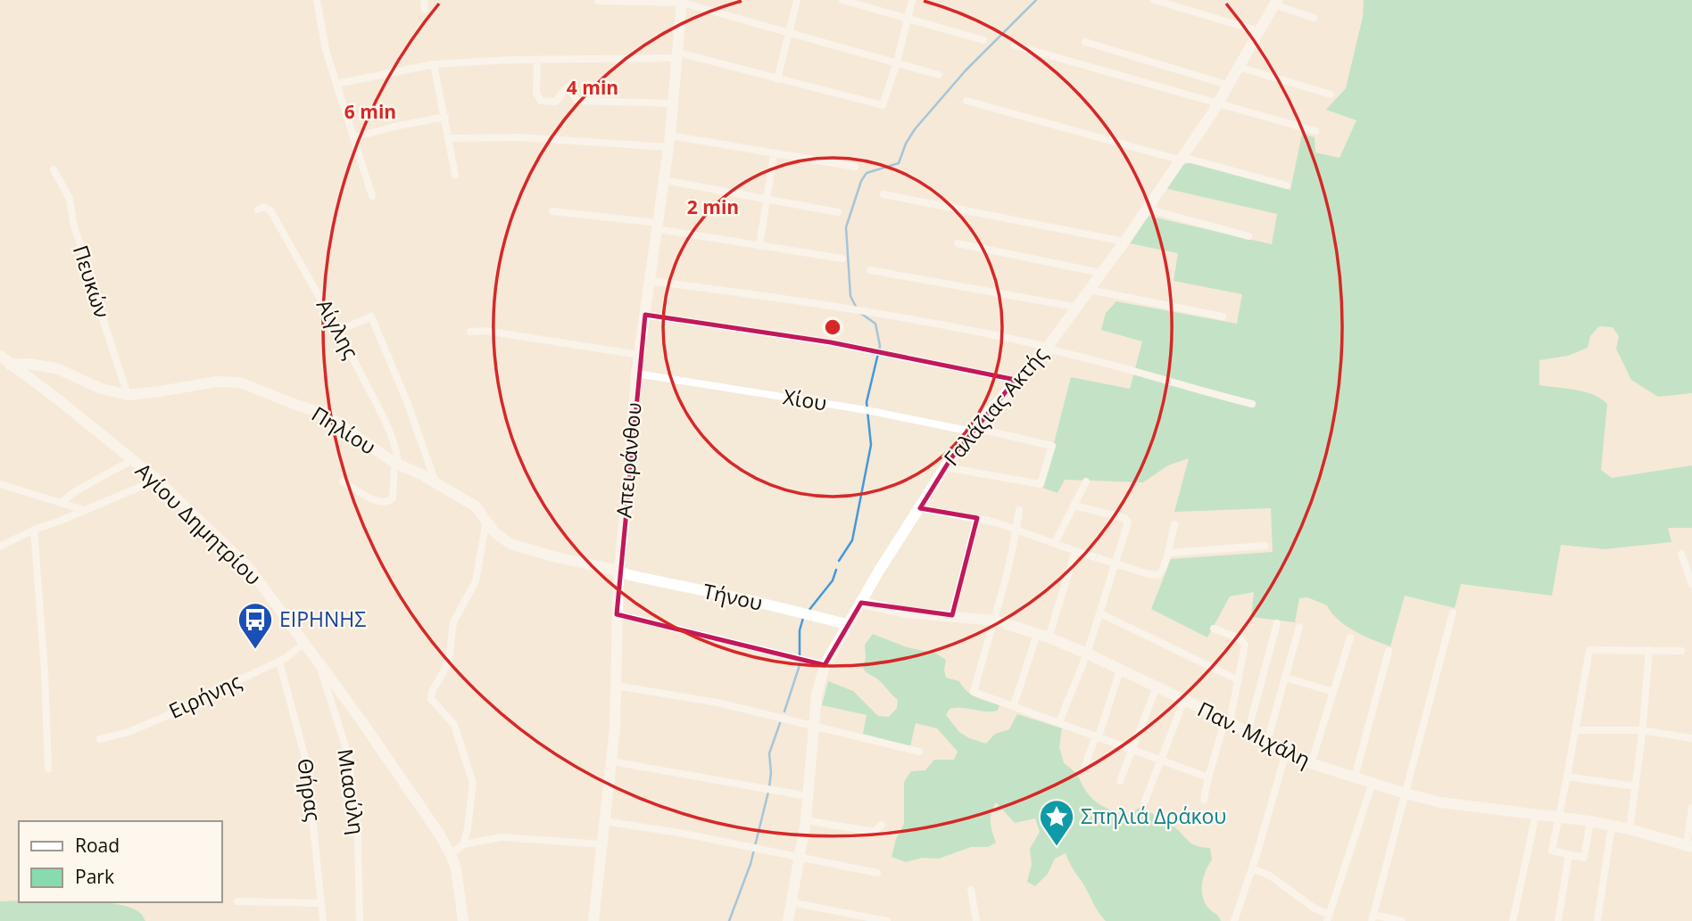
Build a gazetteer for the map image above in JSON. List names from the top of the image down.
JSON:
{
  "streets": {
    "street": [
      "Πευκών",
      "Αίγλης",
      "Χίου",
      "Γαλάζιας Ακτής",
      "Πηλίου",
      "Απειράνθου",
      "Αγίου Δημητρίου",
      "Τήνου",
      "Ειρήνης",
      "Παν. Μιχάλη",
      "Θήρας",
      "Μιαούλη"
    ]
  },
  "crossings": [
    ["Πευκών", "Πηλίου"],
    ["Αίγλης", "Πηλίου"],
    ["Χίου", "Γαλάζιας Ακτής"],
    ["Χίου", "Απειράνθου"],
    ["Γαλάζιας Ακτής", "Τήνου"],
    ["Γαλάζιας Ακτής", "Παν. Μιχάλη"],
    ["Πηλίου", "Απειράνθου"],
    ["Πηλίου", "Αγίου Δημητρίου"],
    ["Πηλίου", "Τήνου"],
    ["Απειράνθου", "Τήνου"],
    ["Αγίου Δημητρίου", "Ειρήνης"],
    ["Αγίου Δημητρίου", "Μιαούλη"],
    ["Ειρήνης", "Θήρας"]
  ],
  "places": {
    "bus stop": ["ΕΙΡΗΝΗΣ"],
    "place": ["Σπηλιά Δράκου"]
  },
  "legend": ["Road", "Park"],
  "rings": ["4 min", "6 min", "2 min"]
}
